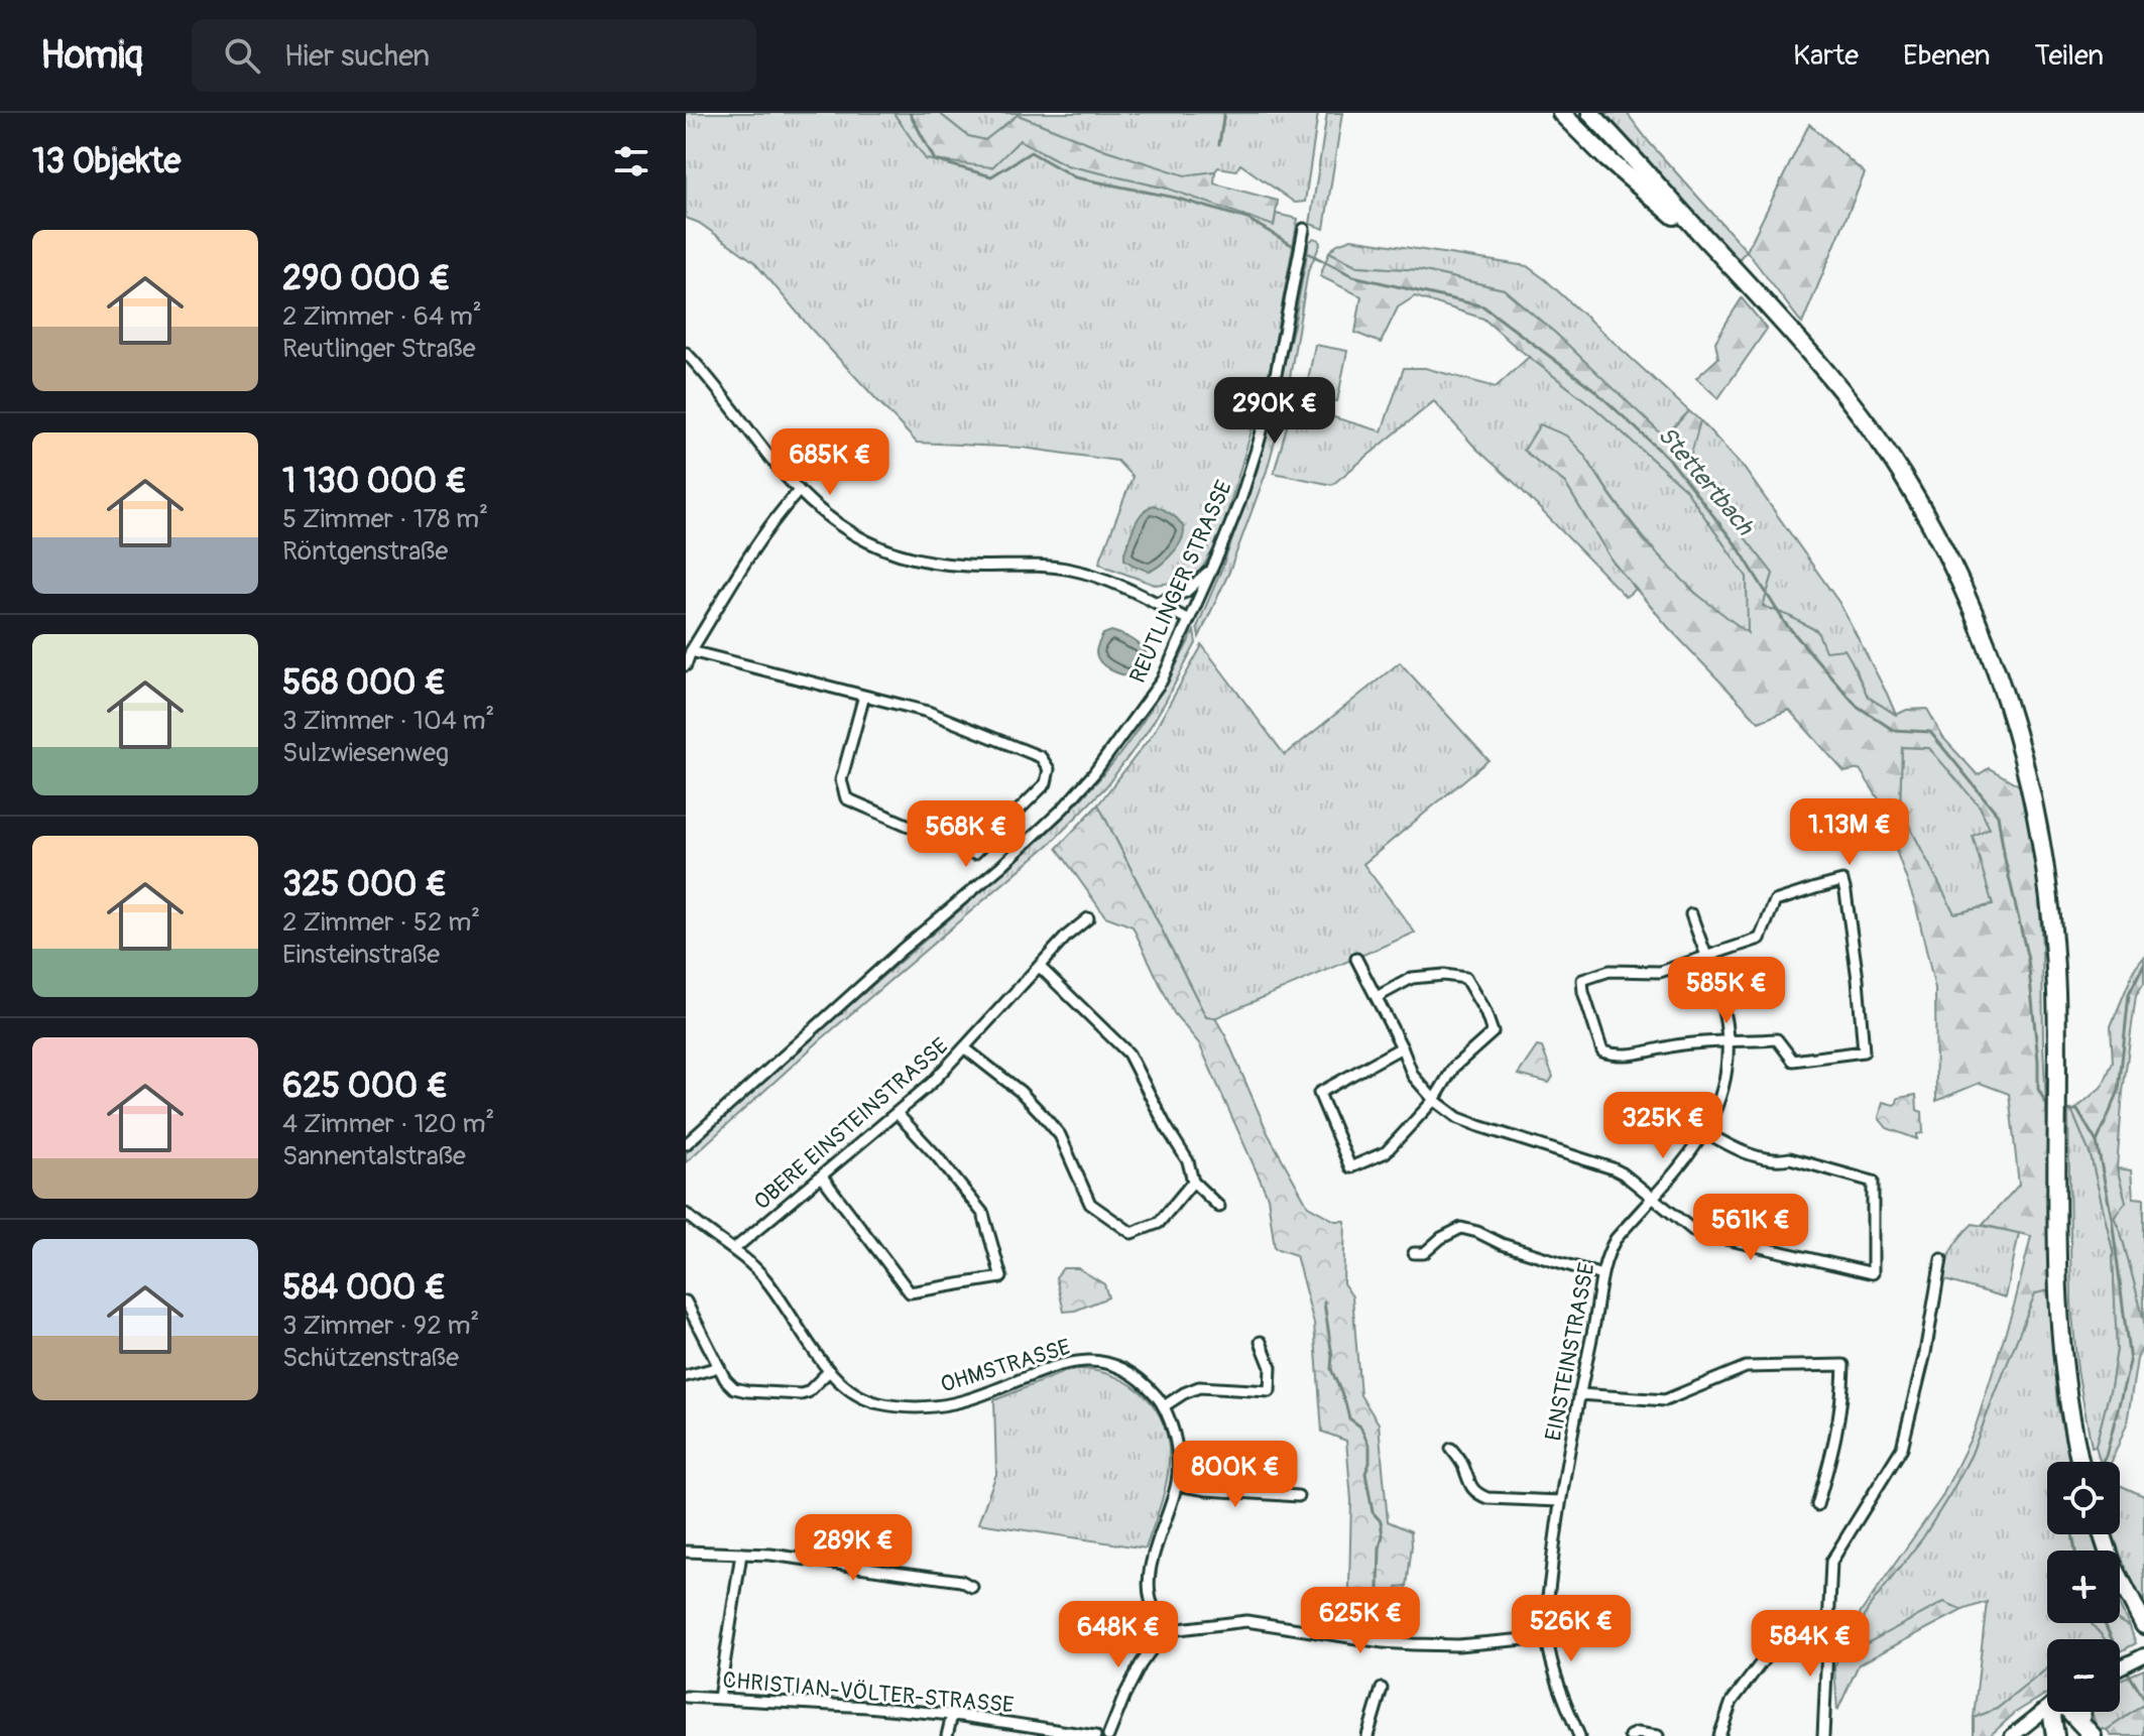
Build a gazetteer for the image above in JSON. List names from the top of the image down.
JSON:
{
  "streets": {
    "street": [
      "REUTLINGER STRASSE",
      "OBERE EINSTEINSTRASSE",
      "EINSTEINSTRASSE",
      "OHMSTRASSE",
      "CHRISTIAN-VÖLTER-STRASSE"
    ]
  },
  "crossings": [
    ["OBERE EINSTEINSTRASSE", "OHMSTRASSE"]
  ],
  "water": ["Stettertbach"],
  "page": {
    "header": "Homiq",
    "search": "Hier suchen",
    "nav": ["Karte", "Ebenen", "Teilen"],
    "heading": "13 Objekte",
    "list": [
      {
        "name": "290 000 €",
        "note": "2 Zimmer · 64 m² · Reutlinger Straße"
      },
      {
        "name": "1 130 000 €",
        "note": "5 Zimmer · 178 m² · Röntgenstraße"
      },
      {
        "name": "568 000 €",
        "note": "3 Zimmer · 104 m² · Sulzwiesenweg"
      },
      {
        "name": "325 000 €",
        "note": "2 Zimmer · 52 m² · Einsteinstraße"
      },
      {
        "name": "625 000 €",
        "note": "4 Zimmer · 120 m² · Sannentalstraße"
      },
      {
        "name": "584 000 €",
        "note": "3 Zimmer · 92 m² · Schützenstraße"
      }
    ],
    "price": [
      "290K €",
      "685K €",
      "1.13M €",
      "568K €",
      "585K €",
      "325K €",
      "561K €",
      "800K €",
      "289K €",
      "625K €",
      "526K €",
      "648K €",
      "584K €"
    ],
    "map_buttons": ["+", "−"]
  }
}
